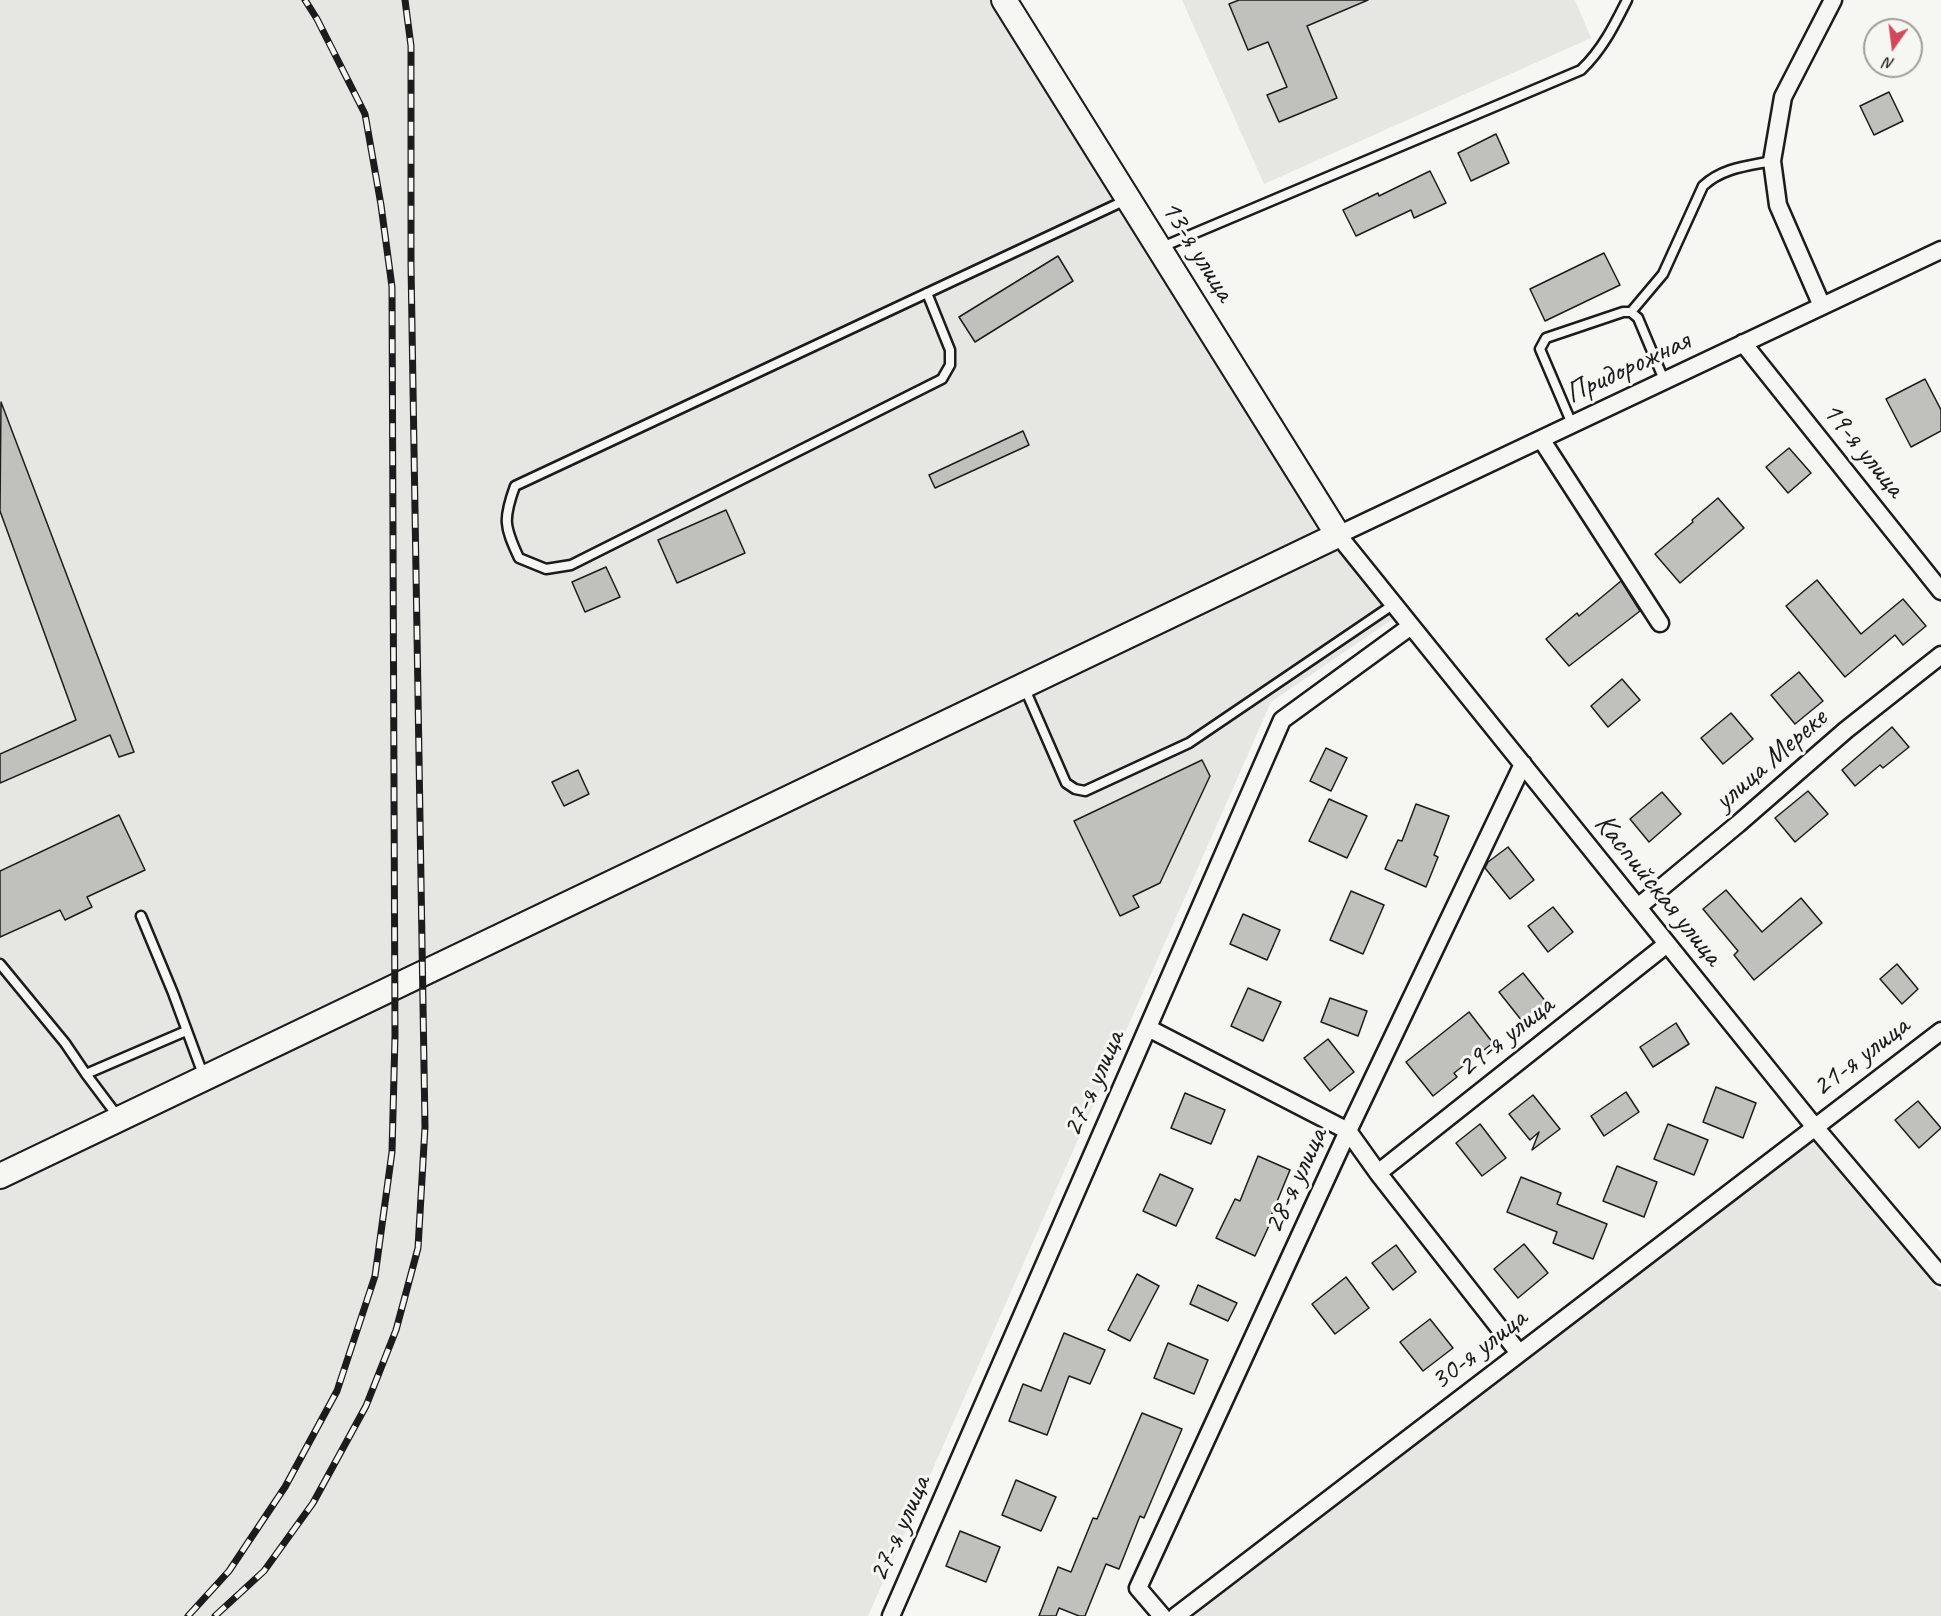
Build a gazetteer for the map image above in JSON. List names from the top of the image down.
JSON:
{
  "streets": {
    "street": [
      "13-я улица",
      "Придорожная",
      "19-я улица",
      "улица Мереке",
      "Каспийская улица",
      "29-я улица",
      "21-я улица",
      "27-я улица",
      "28-я улица",
      "30-я улица"
    ]
  },
  "crossings": [
    ["13-я улица", "Придорожная"],
    ["13-я улица", "Каспийская улица"],
    ["Придорожная", "19-я улица"],
    ["Придорожная", "Каспийская улица"],
    ["улица Мереке", "Каспийская улица"],
    ["Каспийская улица", "29-я улица"],
    ["Каспийская улица", "21-я улица"],
    ["Каспийская улица", "27-я улица"],
    ["Каспийская улица", "28-я улица"],
    ["Каспийская улица", "30-я улица"],
    ["21-я улица", "30-я улица"]
  ],
  "north": "bottom"
}
